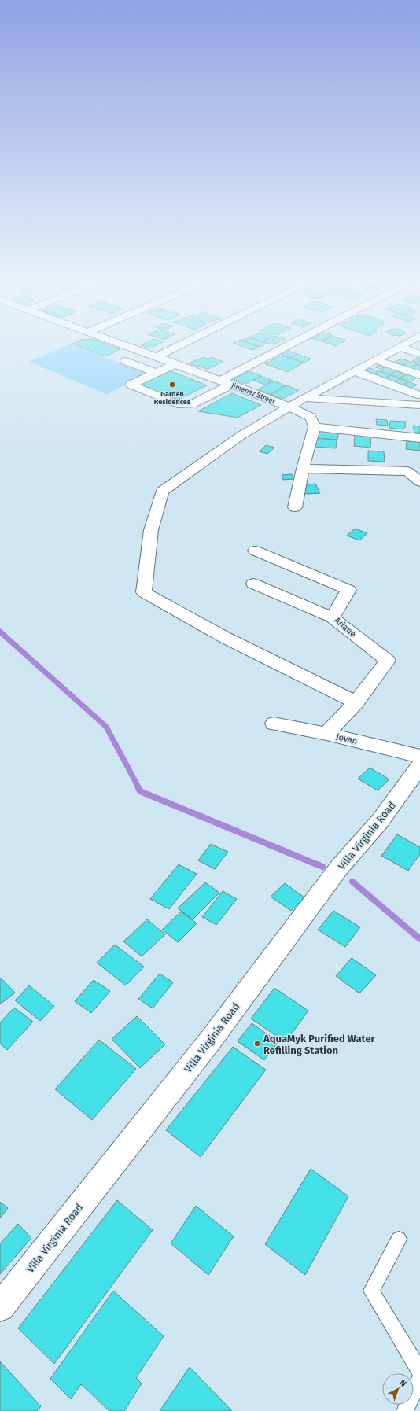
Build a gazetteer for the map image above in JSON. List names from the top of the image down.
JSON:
{
  "streets": {
    "street": [
      "Jimenez Street",
      "Ariane",
      "Jovan",
      "Villa Virginia Road"
    ]
  },
  "crossings": [
    ["Ariane", "Jovan"]
  ],
  "places": ["Garden Residences", "AquaMyk Purified Water Refilling Station"],
  "north": "top right"
}
